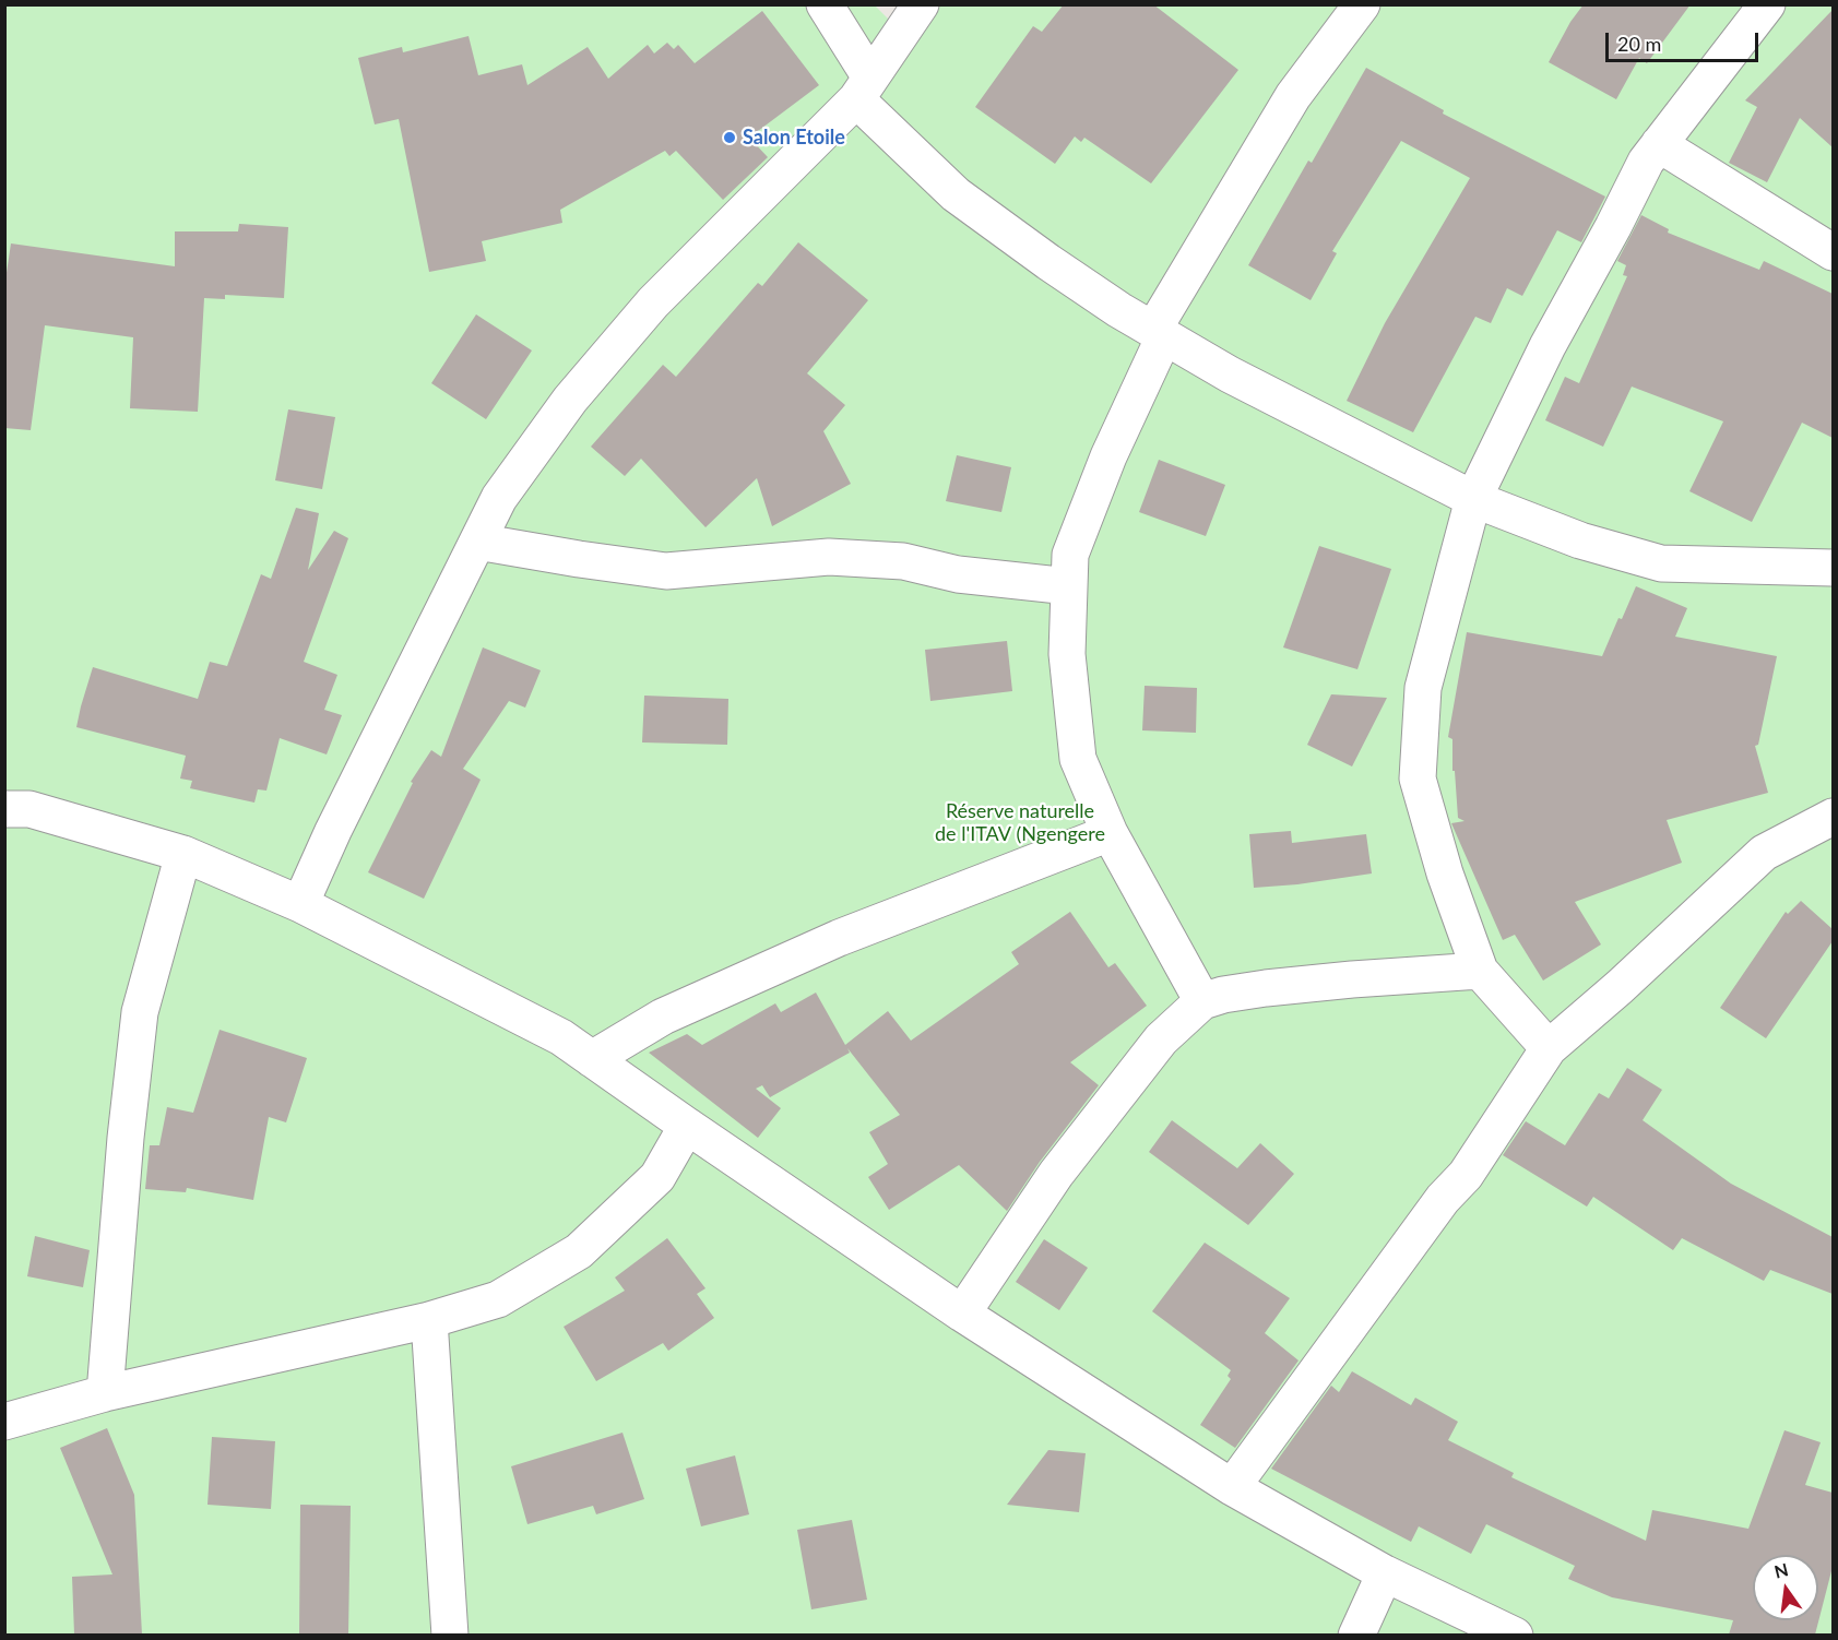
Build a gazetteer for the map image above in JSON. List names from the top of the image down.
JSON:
{
  "parks": ["Réserve naturelle de l'ITAV (Ngengere"],
  "places": ["Salon Etoile"],
  "scale_bar": "20 m",
  "north": "top"
}
